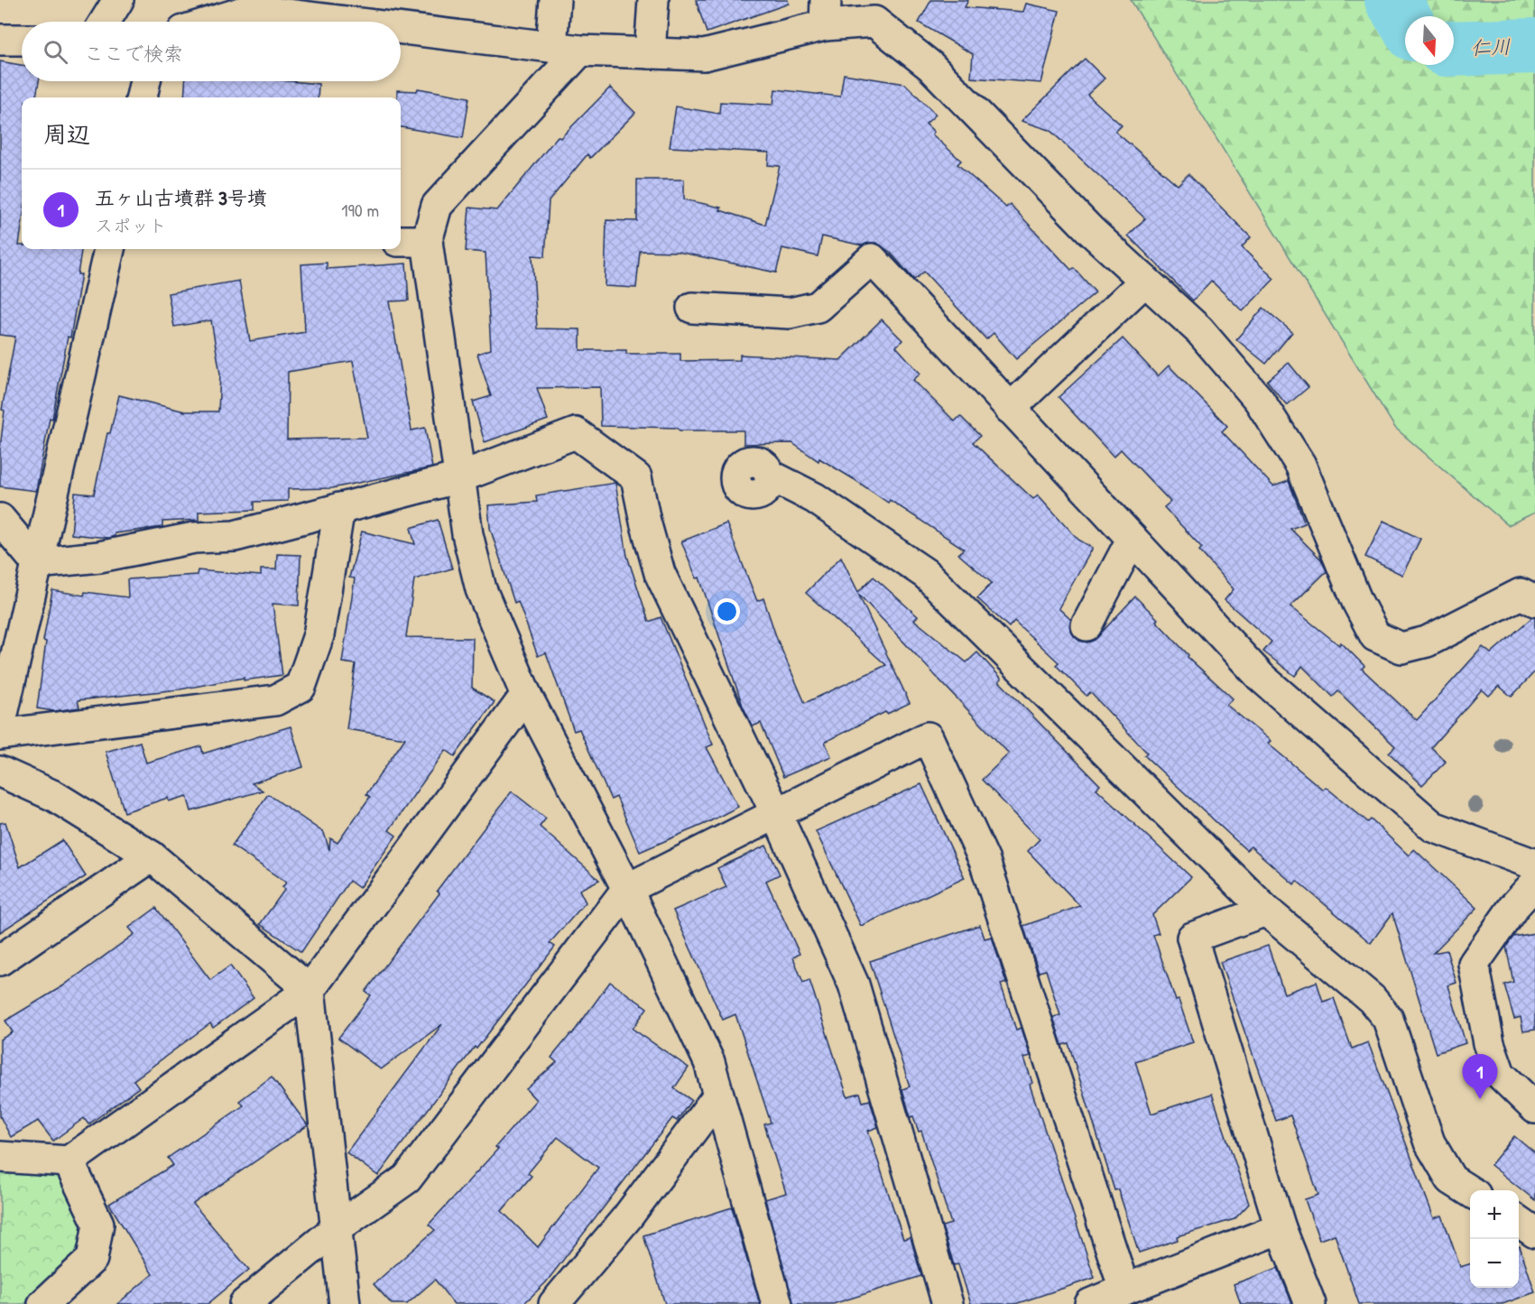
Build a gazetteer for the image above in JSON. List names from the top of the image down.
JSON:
{
  "water": ["仁川"],
  "north": "bottom",
  "page": {
    "search": "ここで検索",
    "heading": "周辺",
    "list": [
      {
        "mark": "1",
        "name": "五ヶ山古墳群 3号墳",
        "note": "スポット",
        "value": "190 m"
      }
    ],
    "pins": "1",
    "map_buttons": ["+", "−"]
  }
}
